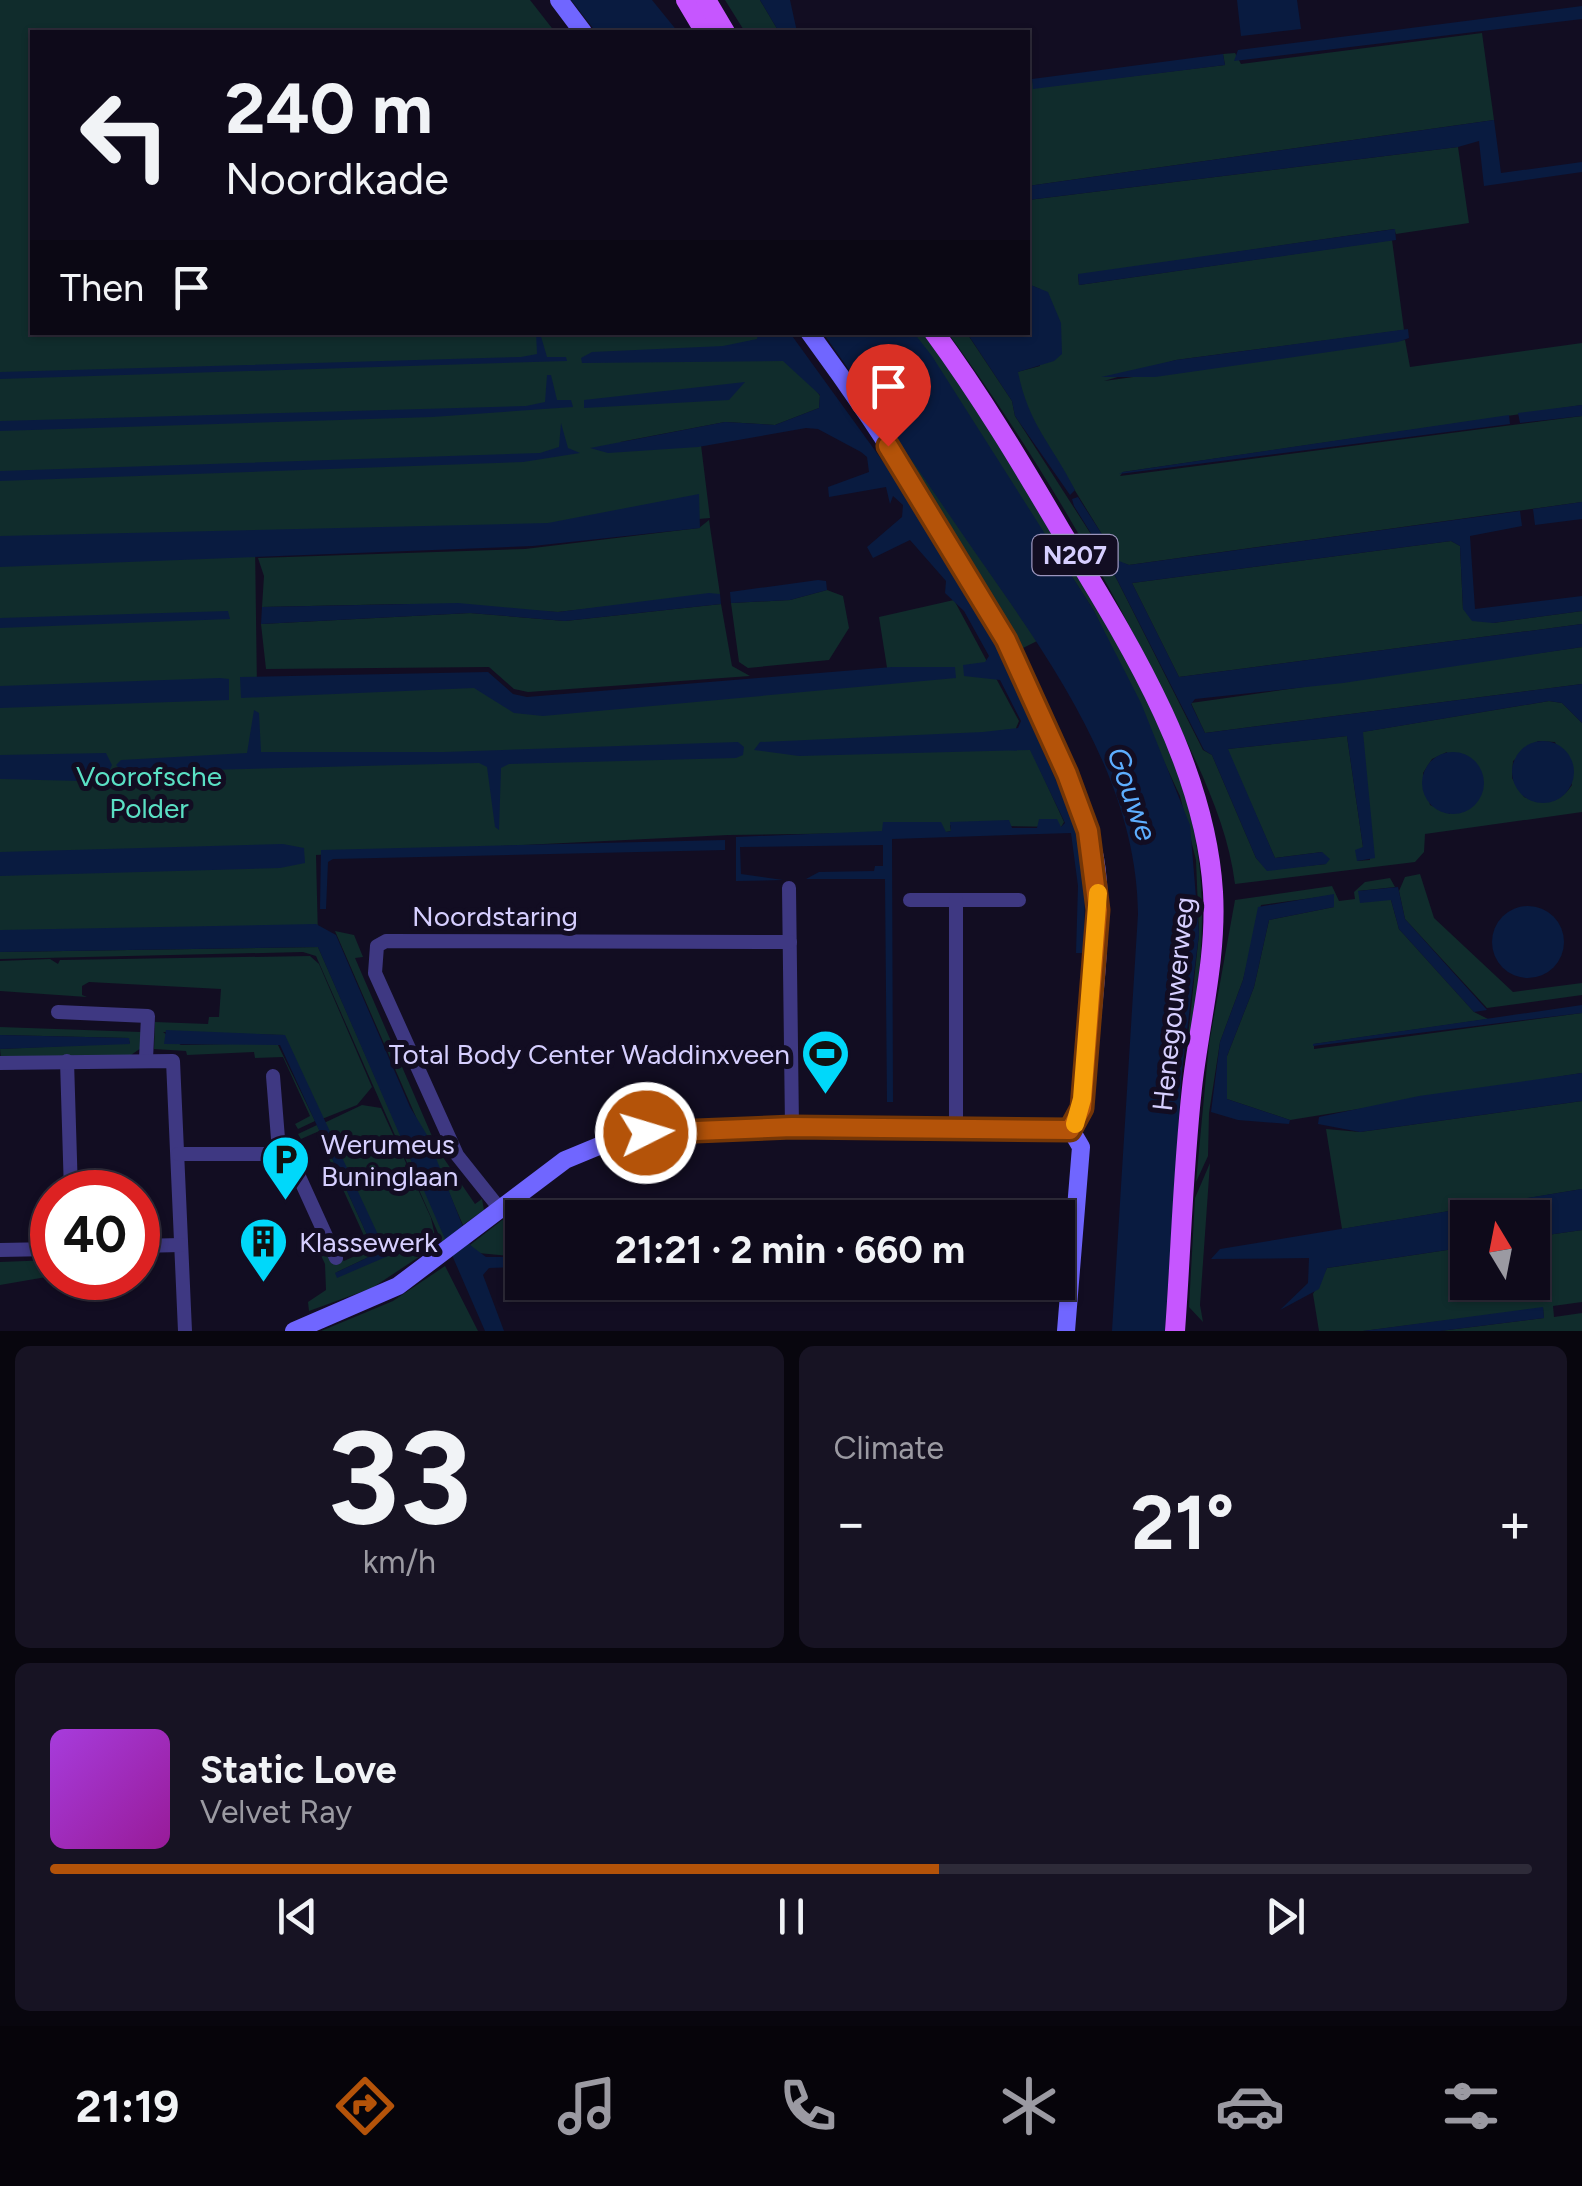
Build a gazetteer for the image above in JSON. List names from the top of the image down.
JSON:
{
  "streets": {
    "main road": ["N207", "Henegouwerweg"],
    "street": ["Noordstaring"]
  },
  "water": ["Gouwe"],
  "parks": ["Voorofsche Polder"],
  "places": {
    "sports": ["Total Body Center Waddinxveen"],
    "parking": ["Werumeus Buninglaan"],
    "building": ["Klassewerk"]
  },
  "north": "top",
  "page": {
    "turn": ["240 m", "Noordkade"],
    "then": "Then",
    "limit": "40",
    "trip": "21:21 · 2 min · 660 m",
    "tile": [
      ["33", "km/h"],
      "Climate"
    ],
    "heat": ["−", "21°", "+"],
    "song": ["Static Love", "Velvet Ray"],
    "tabs": "21:19"
  }
}
